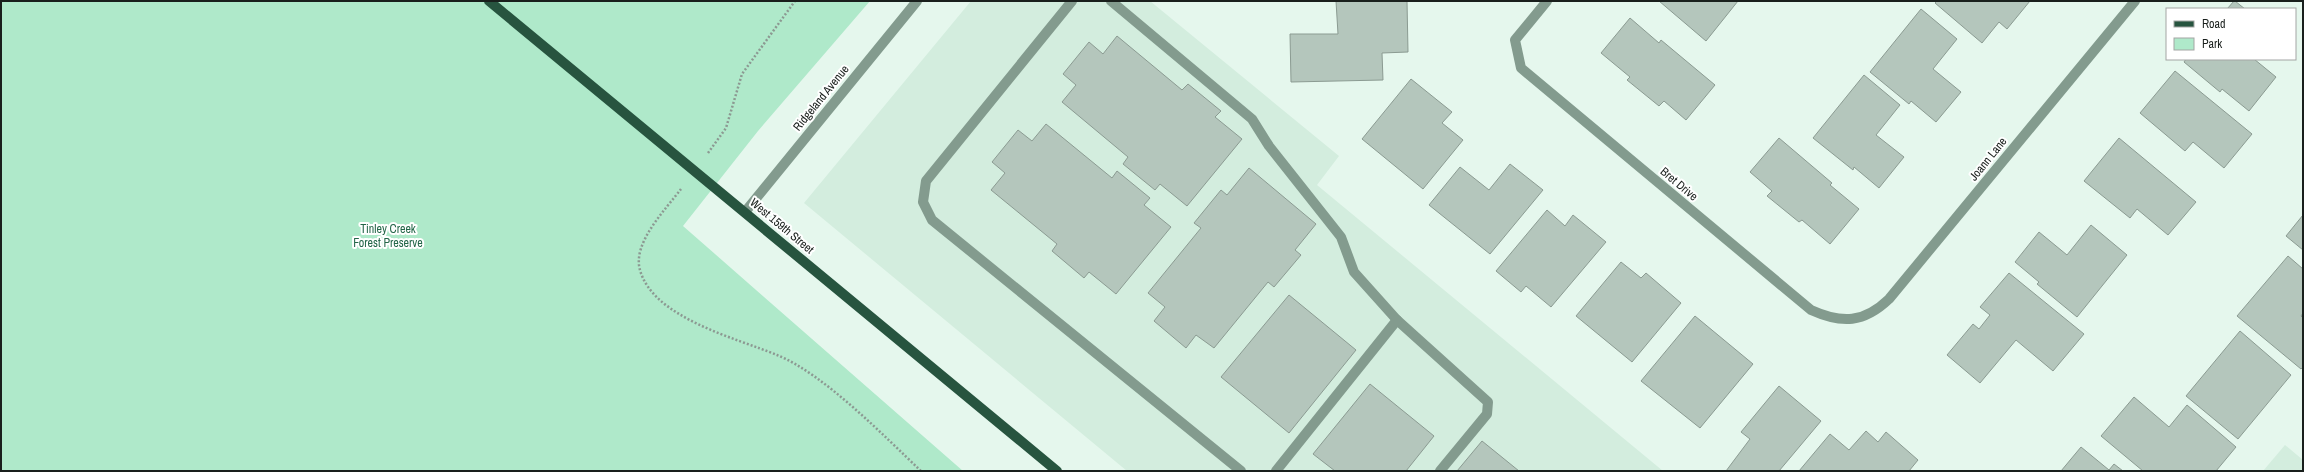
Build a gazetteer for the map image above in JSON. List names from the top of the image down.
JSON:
{
  "streets": {
    "main road": ["West 159th Street"],
    "street": ["Ridgeland Avenue", "Joann Lane", "Bret Drive"]
  },
  "crossings": [
    ["Ridgeland Avenue", "West 159th Street"],
    ["Joann Lane", "Bret Drive"]
  ],
  "parks": ["Tinley Creek Forest Preserve"],
  "legend": ["Road", "Park"]
}
